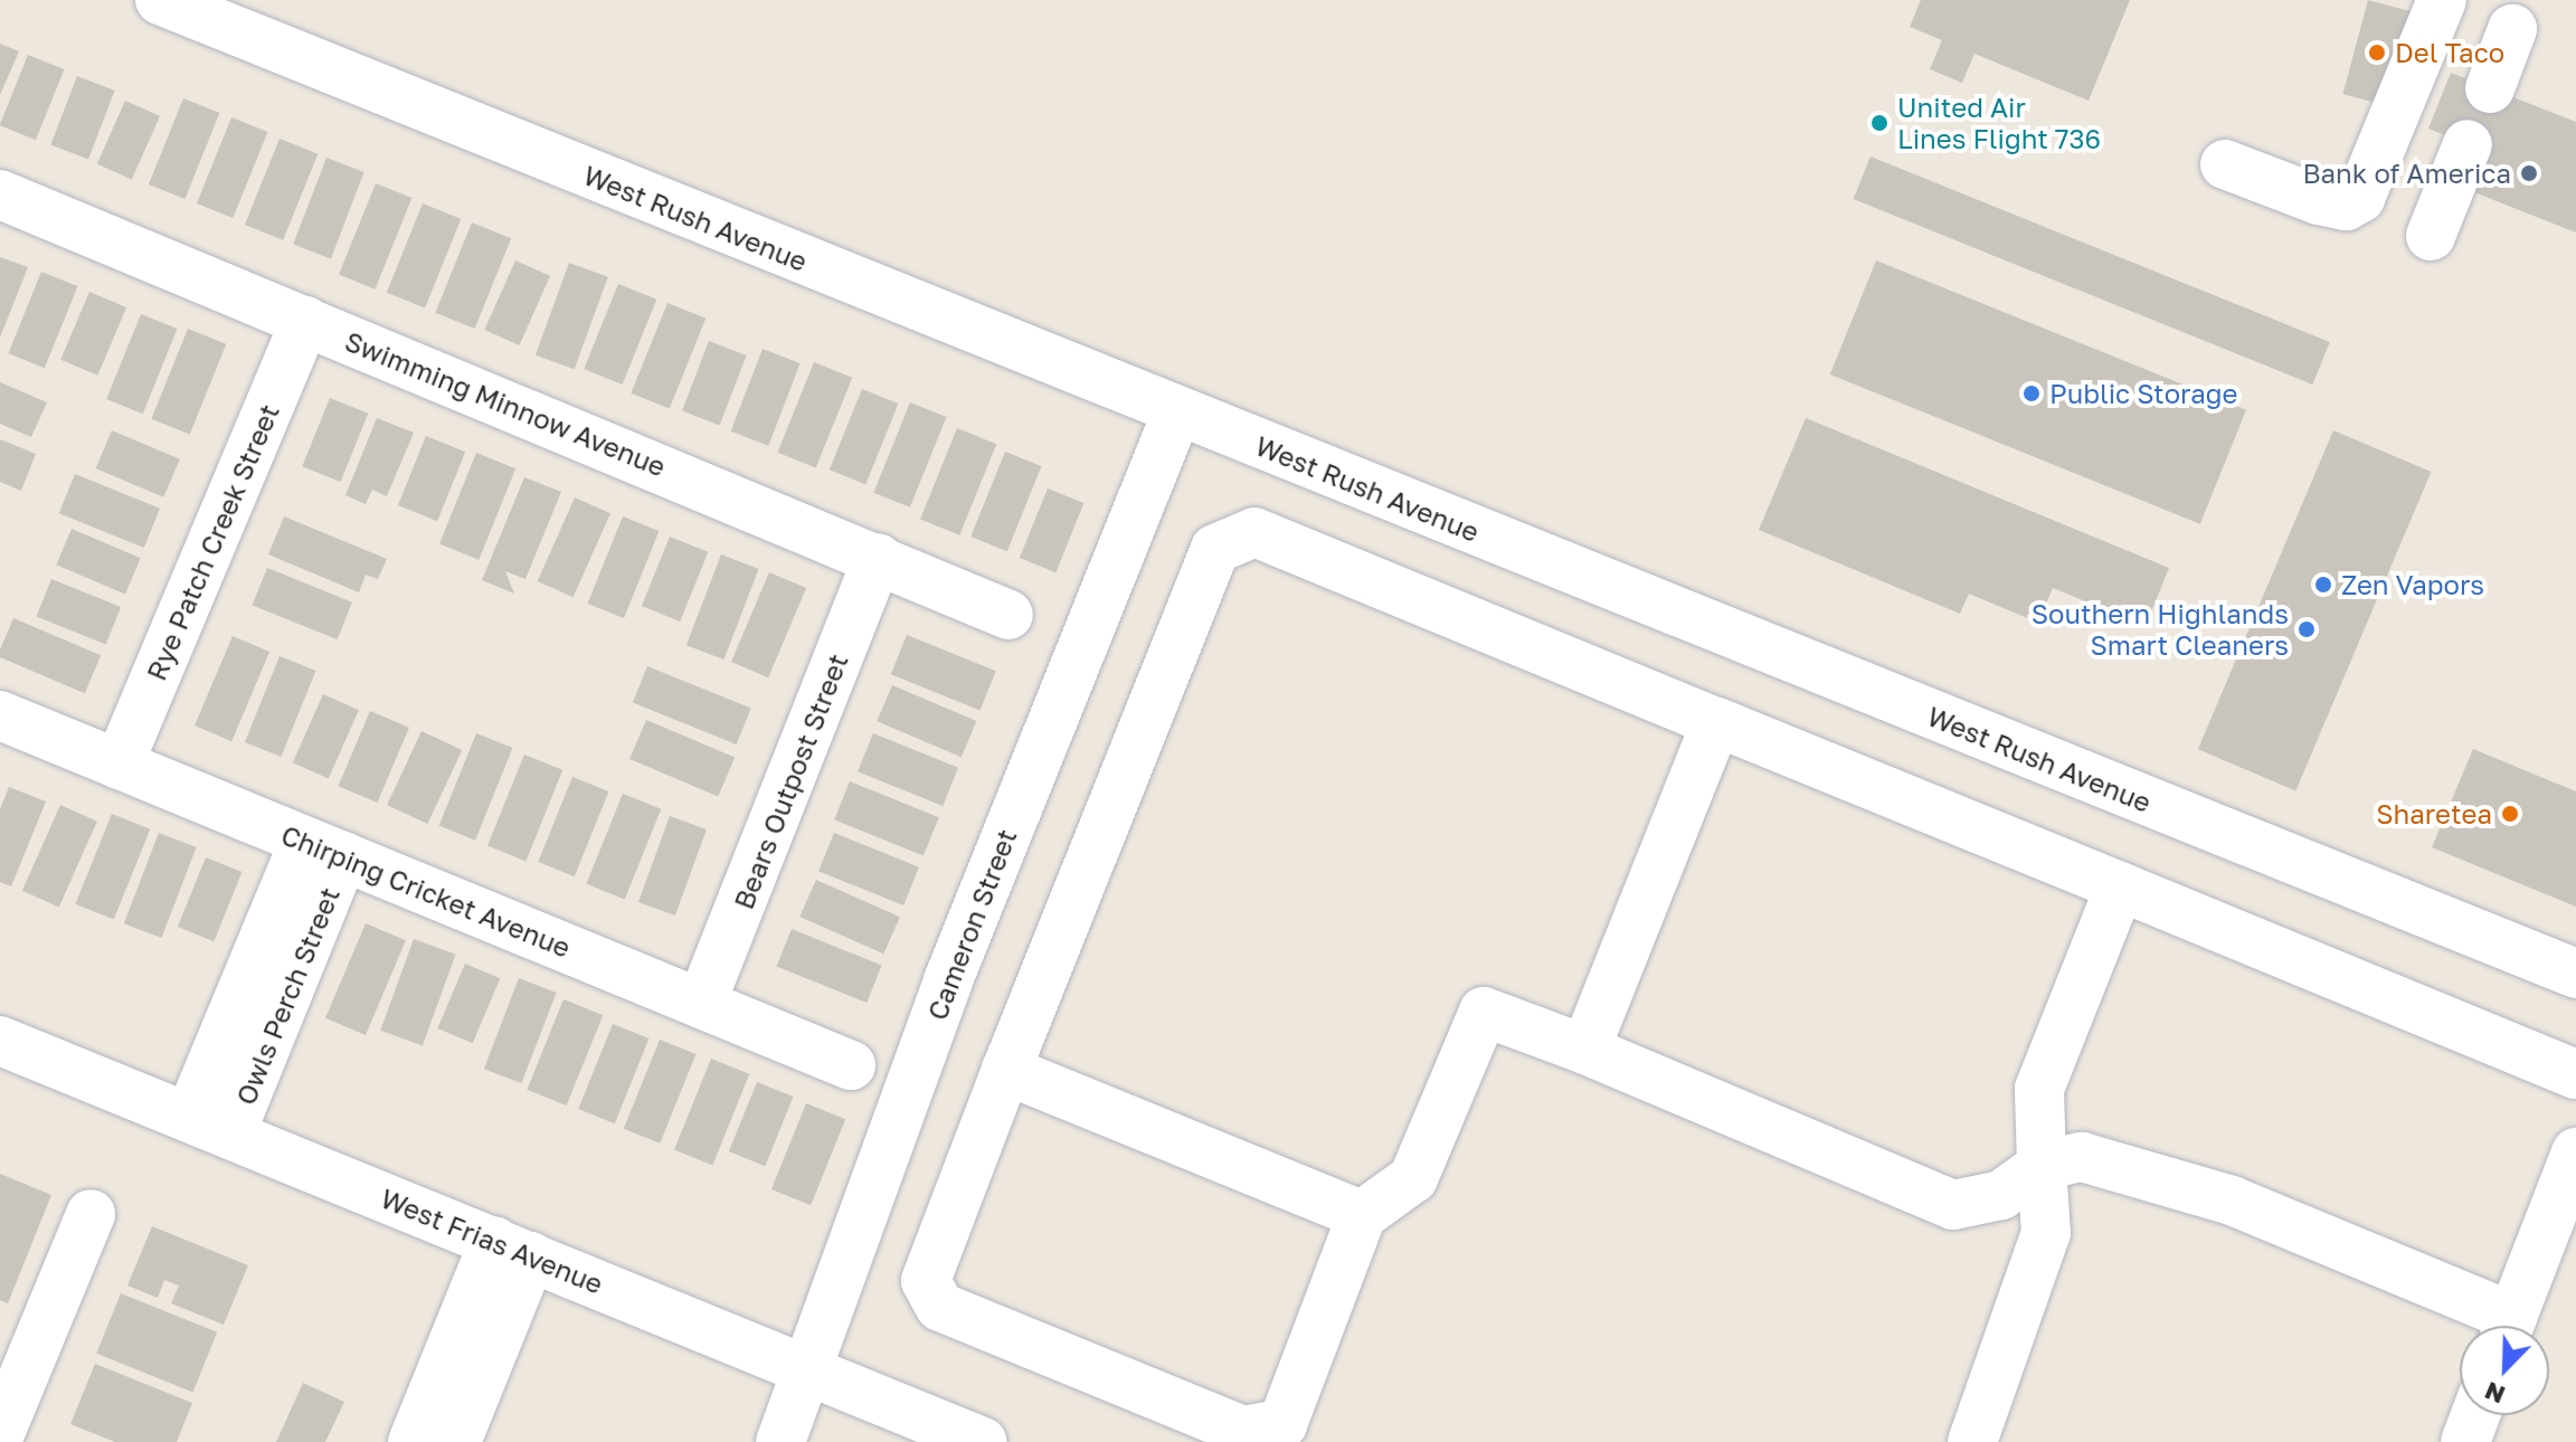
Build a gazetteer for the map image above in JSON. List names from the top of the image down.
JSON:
{
  "streets": {
    "street": [
      "West Rush Avenue",
      "Swimming Minnow Avenue",
      "Rye Patch Creek Street",
      "Bears Outpost Street",
      "Chirping Cricket Avenue",
      "Cameron Street",
      "Owls Perch Street",
      "West Frias Avenue"
    ]
  },
  "crossings": [
    ["West Rush Avenue", "Cameron Street"],
    ["Swimming Minnow Avenue", "Rye Patch Creek Street"],
    ["Swimming Minnow Avenue", "Bears Outpost Street"],
    ["Rye Patch Creek Street", "Chirping Cricket Avenue"],
    ["Bears Outpost Street", "Chirping Cricket Avenue"],
    ["Chirping Cricket Avenue", "Owls Perch Street"],
    ["Cameron Street", "West Frias Avenue"],
    ["Owls Perch Street", "West Frias Avenue"]
  ],
  "places": [
    "Del Taco",
    "United Air Lines Flight 736",
    "Bank of America",
    "Public Storage",
    "Zen Vapors",
    "Southern Highlands Smart Cleaners",
    "Sharetea"
  ],
  "north": "bottom left"
}
